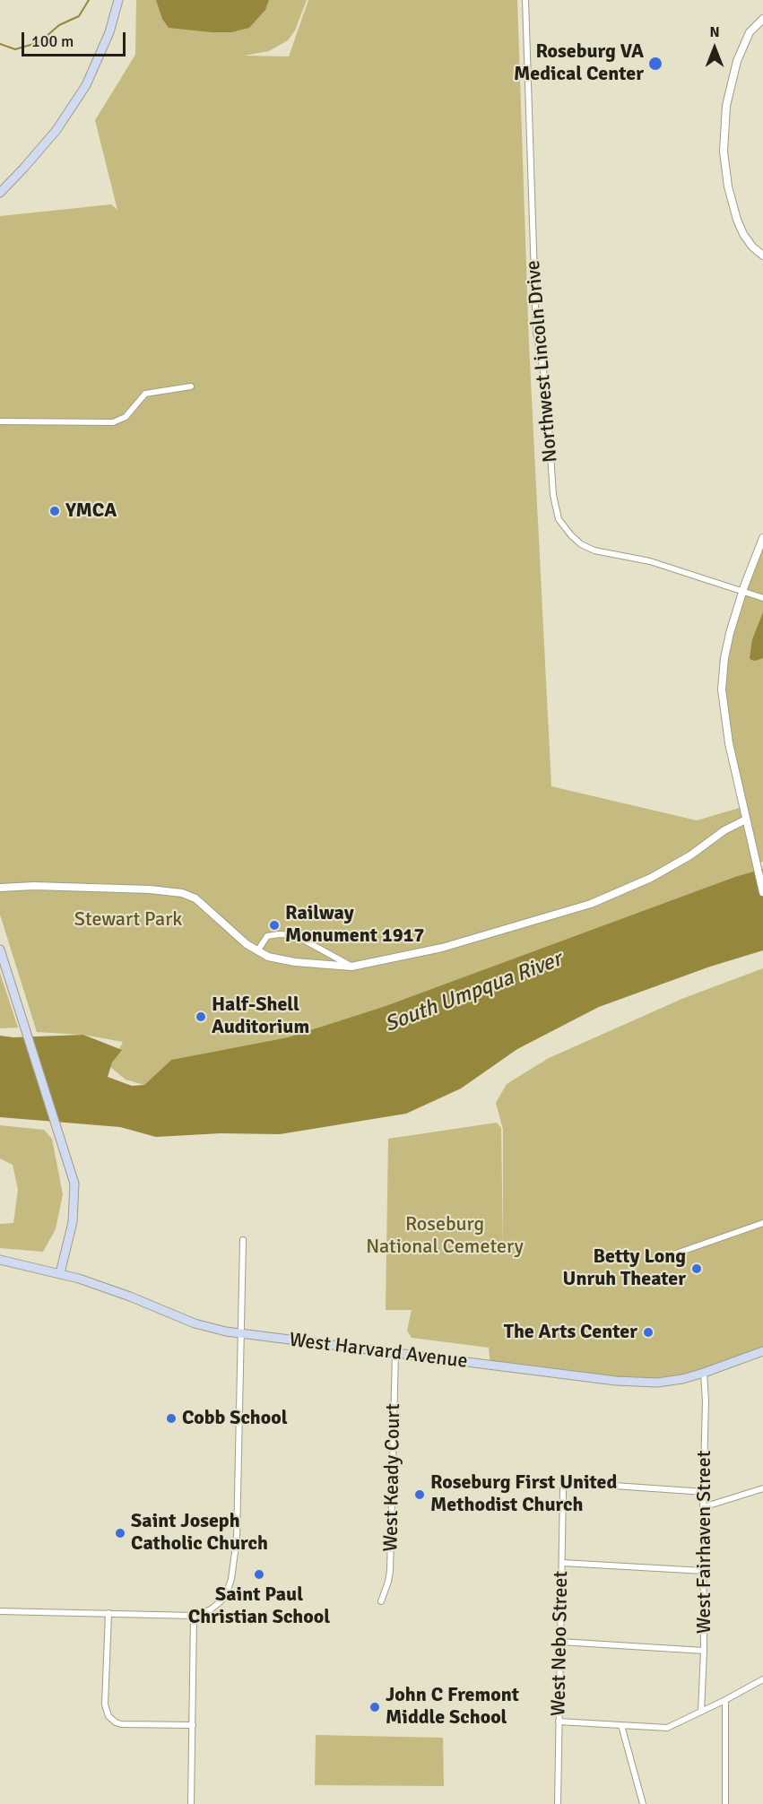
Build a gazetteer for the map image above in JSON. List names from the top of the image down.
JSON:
{
  "streets": {
    "main road": ["West Harvard Avenue"],
    "street": [
      "Northwest Lincoln Drive",
      "West Keady Court",
      "West Fairhaven Street",
      "West Nebo Street"
    ]
  },
  "crossings": [
    ["West Harvard Avenue", "West Keady Court"],
    ["West Harvard Avenue", "West Fairhaven Street"],
    ["West Fairhaven Street", "West Nebo Street"]
  ],
  "water": ["South Umpqua River"],
  "parks": ["Stewart Park", "Roseburg National Cemetery"],
  "places": [
    "Roseburg VA Medical Center",
    "YMCA",
    "Railway Monument 1917",
    "Half-Shell Auditorium",
    "Betty Long Unruh Theater",
    "The Arts Center",
    "Cobb School",
    "Roseburg First United Methodist Church",
    "Saint Joseph Catholic Church",
    "Saint Paul Christian School",
    "John C Fremont Middle School"
  ],
  "scale_bar": "100 m",
  "north": "top"
}
